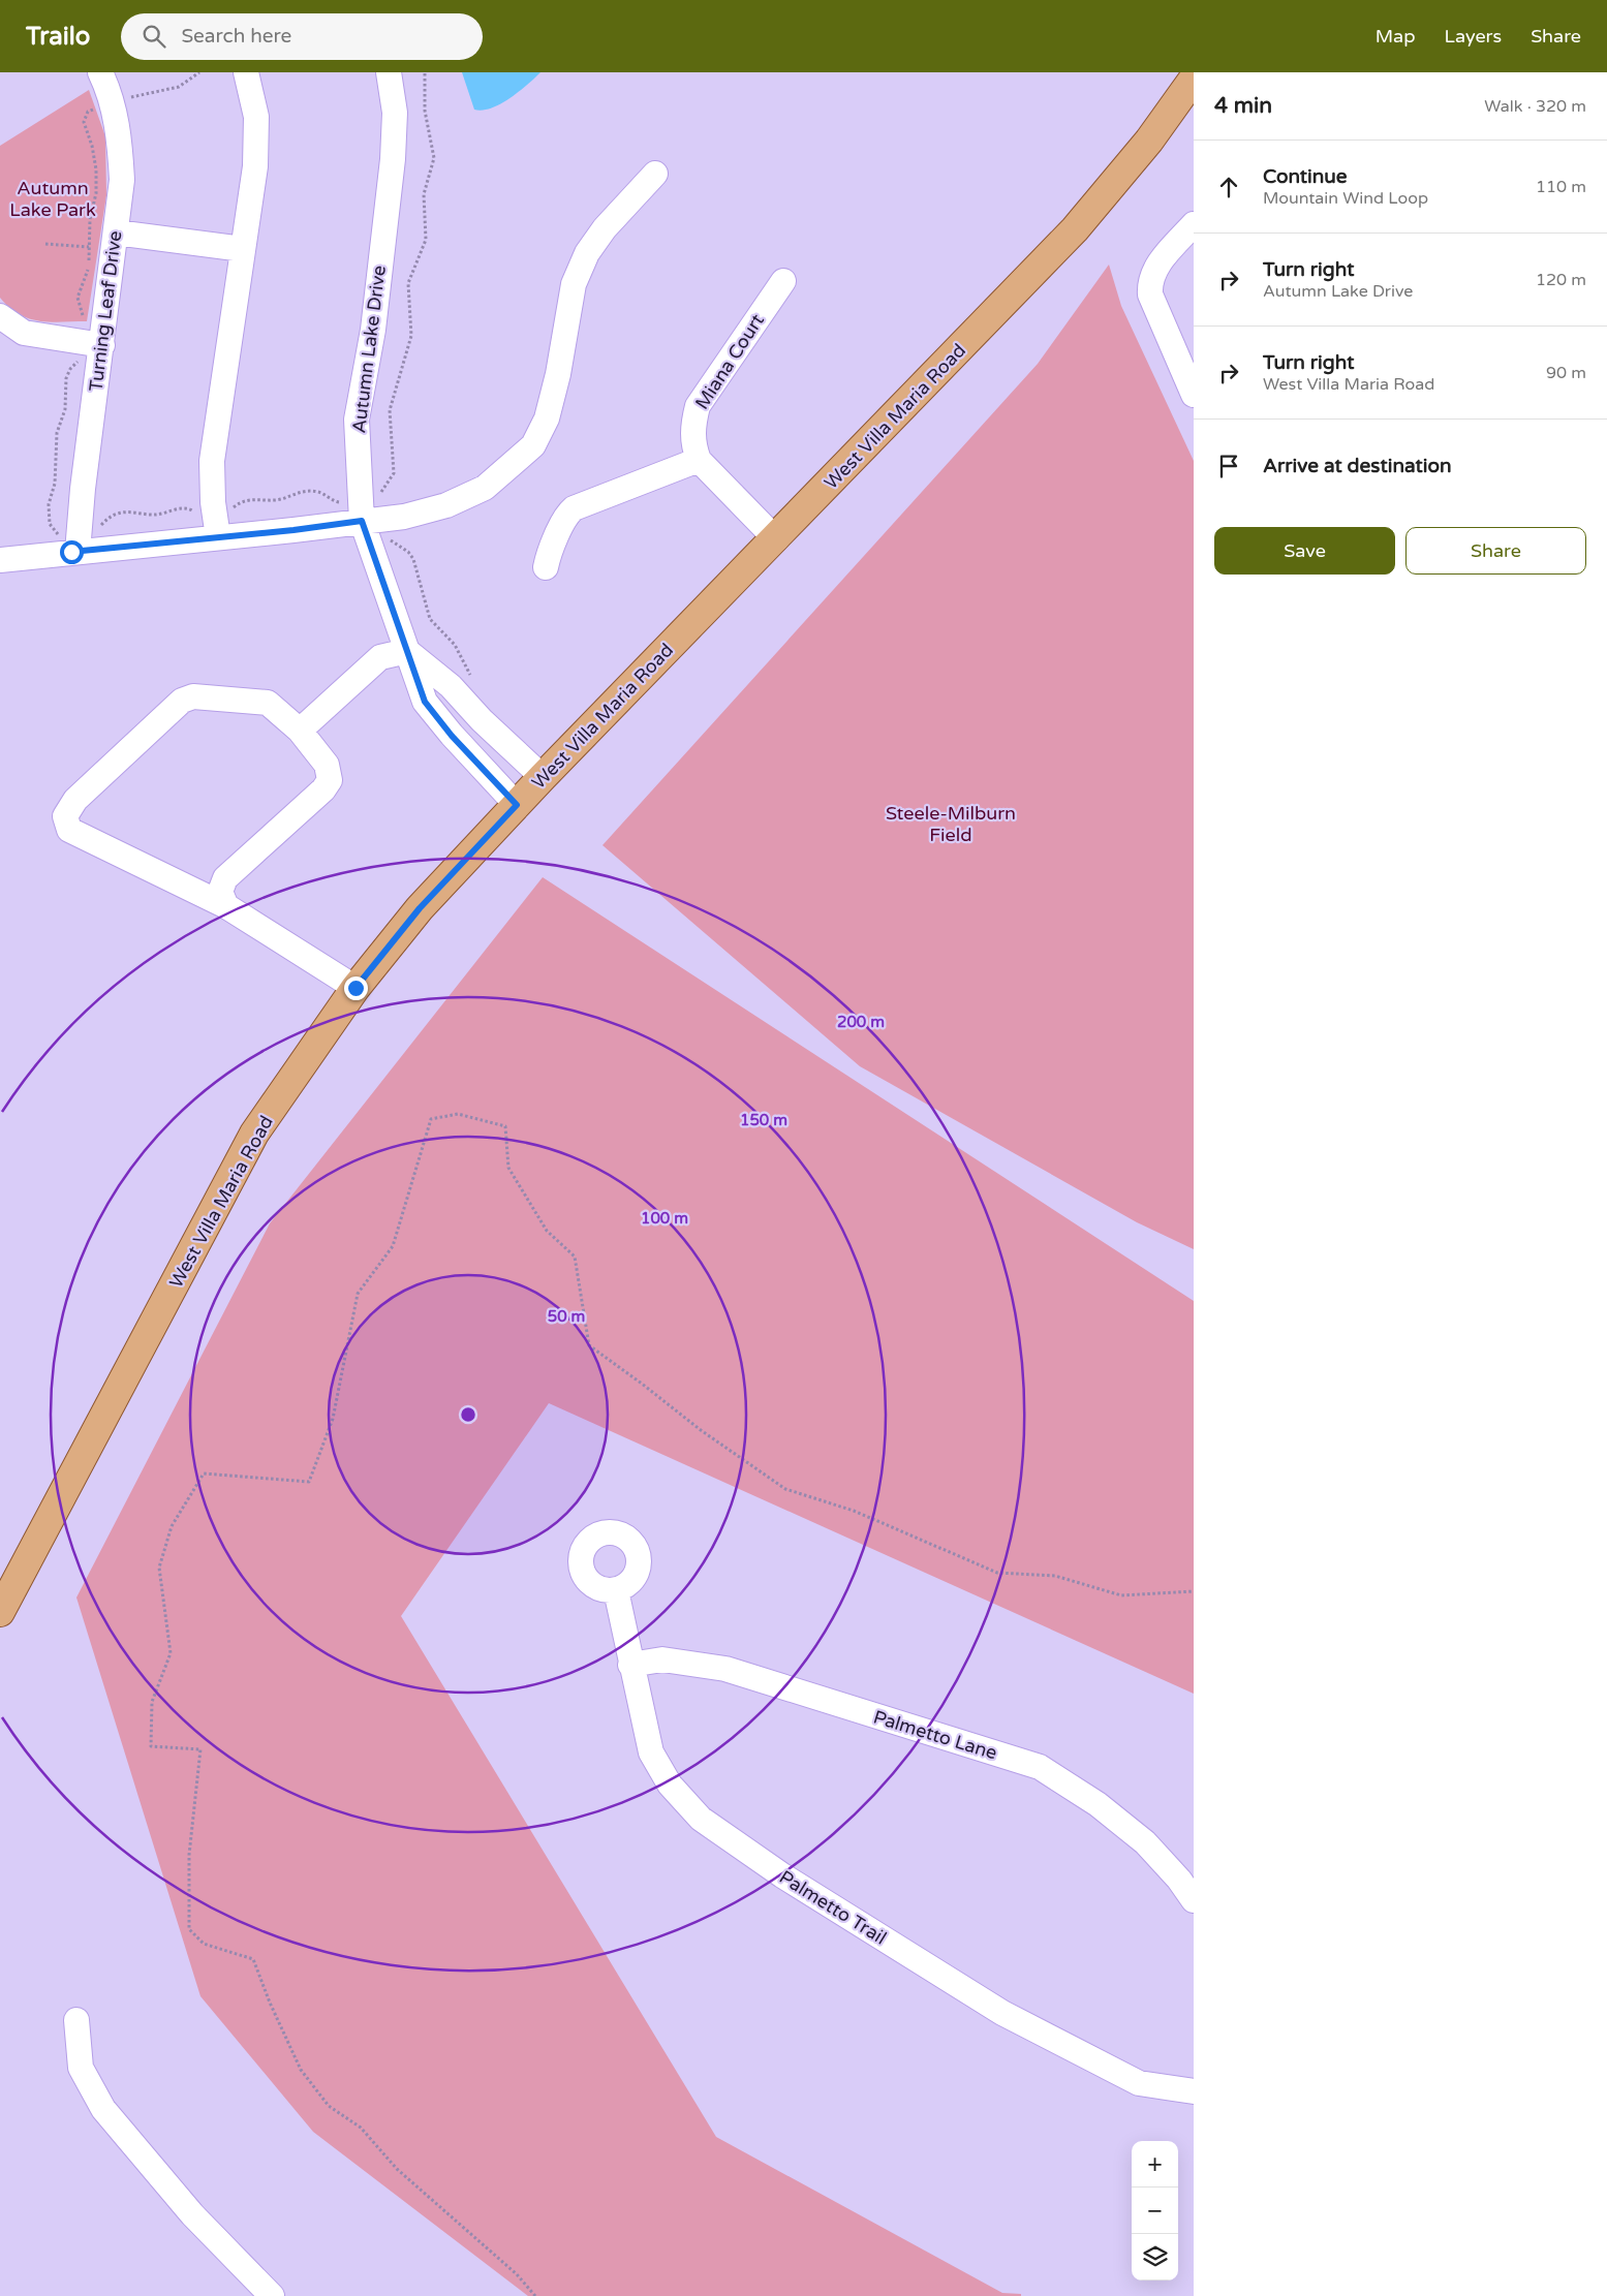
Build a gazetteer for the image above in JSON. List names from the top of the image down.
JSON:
{
  "streets": {
    "main road": ["West Villa Maria Road"],
    "street": [
      "Turning Leaf Drive",
      "Autumn Lake Drive",
      "Miana Court",
      "Palmetto Lane",
      "Palmetto Trail"
    ]
  },
  "crossings": [
    ["Autumn Lake Drive", "West Villa Maria Road"],
    ["Palmetto Lane", "Palmetto Trail"]
  ],
  "parks": ["Autumn Lake Park", "Steele-Milburn Field"],
  "page": {
    "header": "Trailo",
    "search": "Search here",
    "nav": ["Map", "Layers", "Share"],
    "heading": ["4 min", "Walk · 320 m"],
    "list": [
      ["Continue", "Mountain Wind Loop", "110 m"],
      ["Turn right", "Autumn Lake Drive", "120 m"],
      ["Turn right", "West Villa Maria Road", "90 m"],
      "Arrive at destination"
    ],
    "buttons": ["Save", "Share"],
    "map_buttons": ["+", "−"]
  },
  "rings": [
    "200 m",
    "150 m",
    "100 m",
    "50 m"
  ]
}
